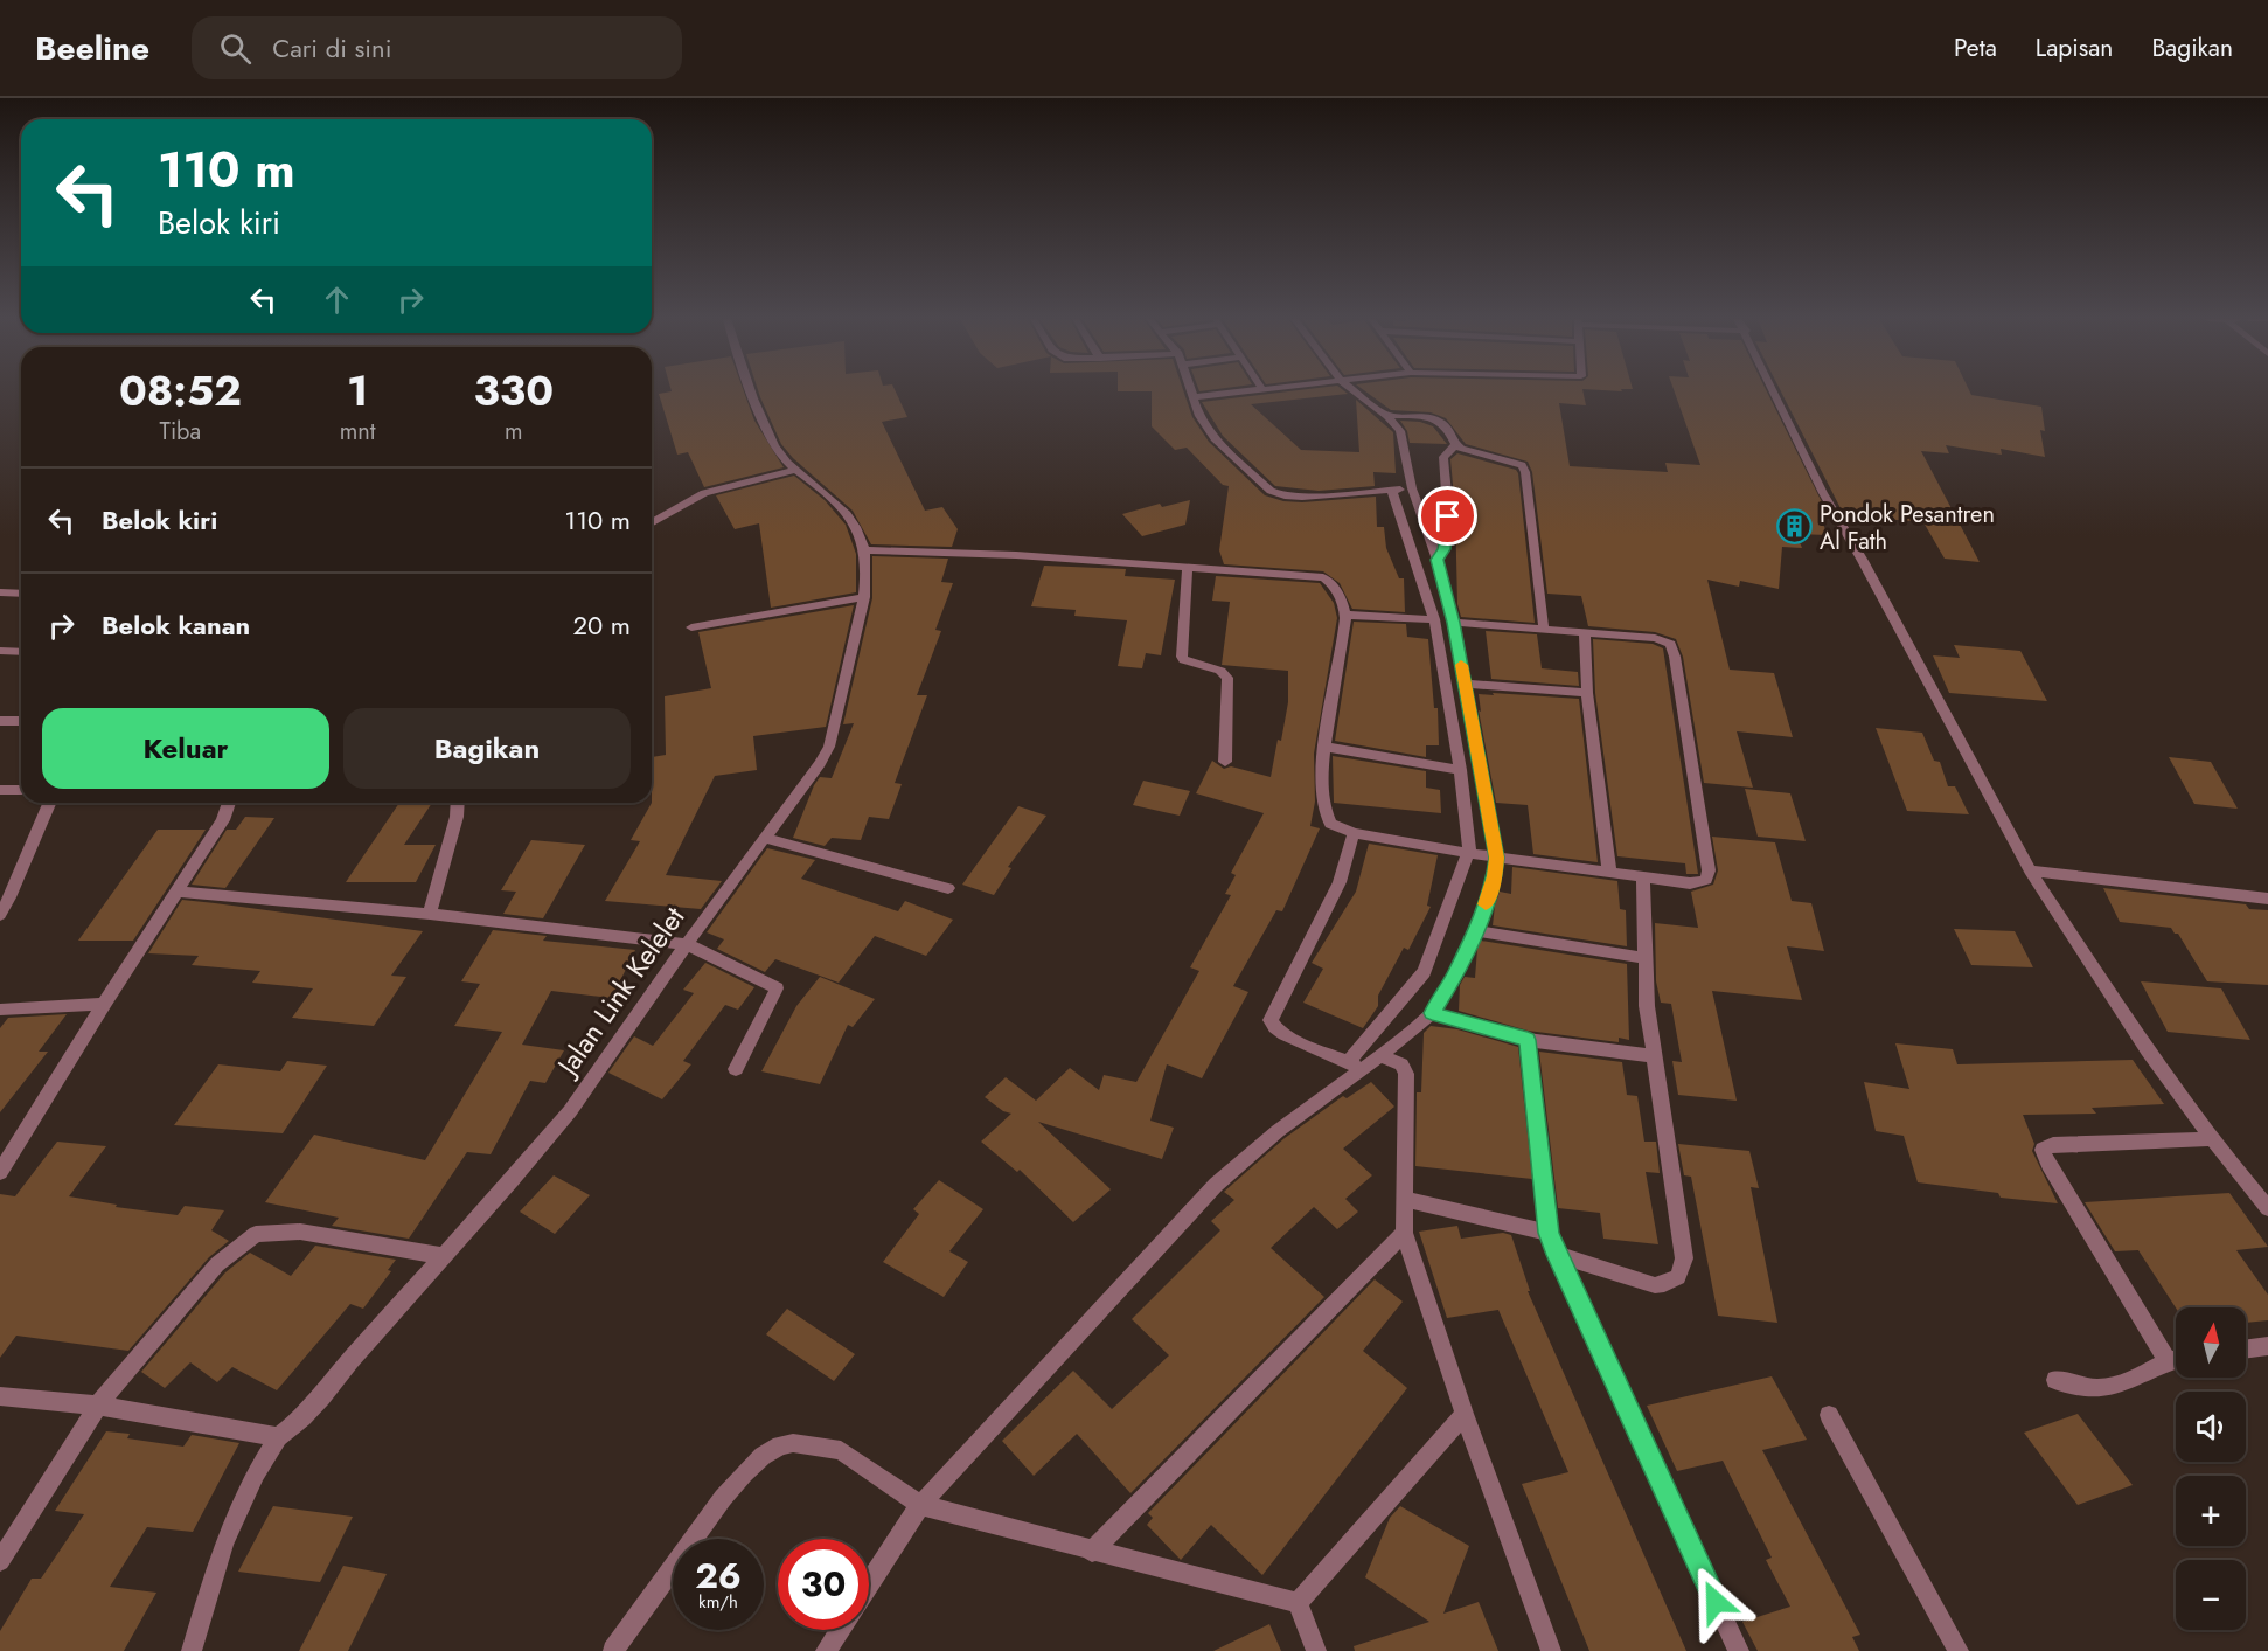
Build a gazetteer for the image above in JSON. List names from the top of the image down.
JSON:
{
  "streets": {
    "street": ["Jalan Link Kelelet"]
  },
  "places": {
    "building": ["Pondok Pesantren Al Fath"]
  },
  "north": "top",
  "page": {
    "header": "Beeline",
    "search": "Cari di sini",
    "nav": ["Peta", "Lapisan", "Bagikan"],
    "turn": ["110 m", "Belok kiri"],
    "eta": [
      "08:52",
      "Tiba",
      "1",
      "mnt",
      "330",
      "m"
    ],
    "list": [
      {
        "name": "Belok kiri",
        "value": "110 m"
      },
      {
        "name": "Belok kanan",
        "value": "20 m"
      }
    ],
    "buttons": ["Keluar", "Bagikan"],
    "map_buttons": ["+", "−"],
    "speed": "26 km/h",
    "limit": "30"
  }
}
